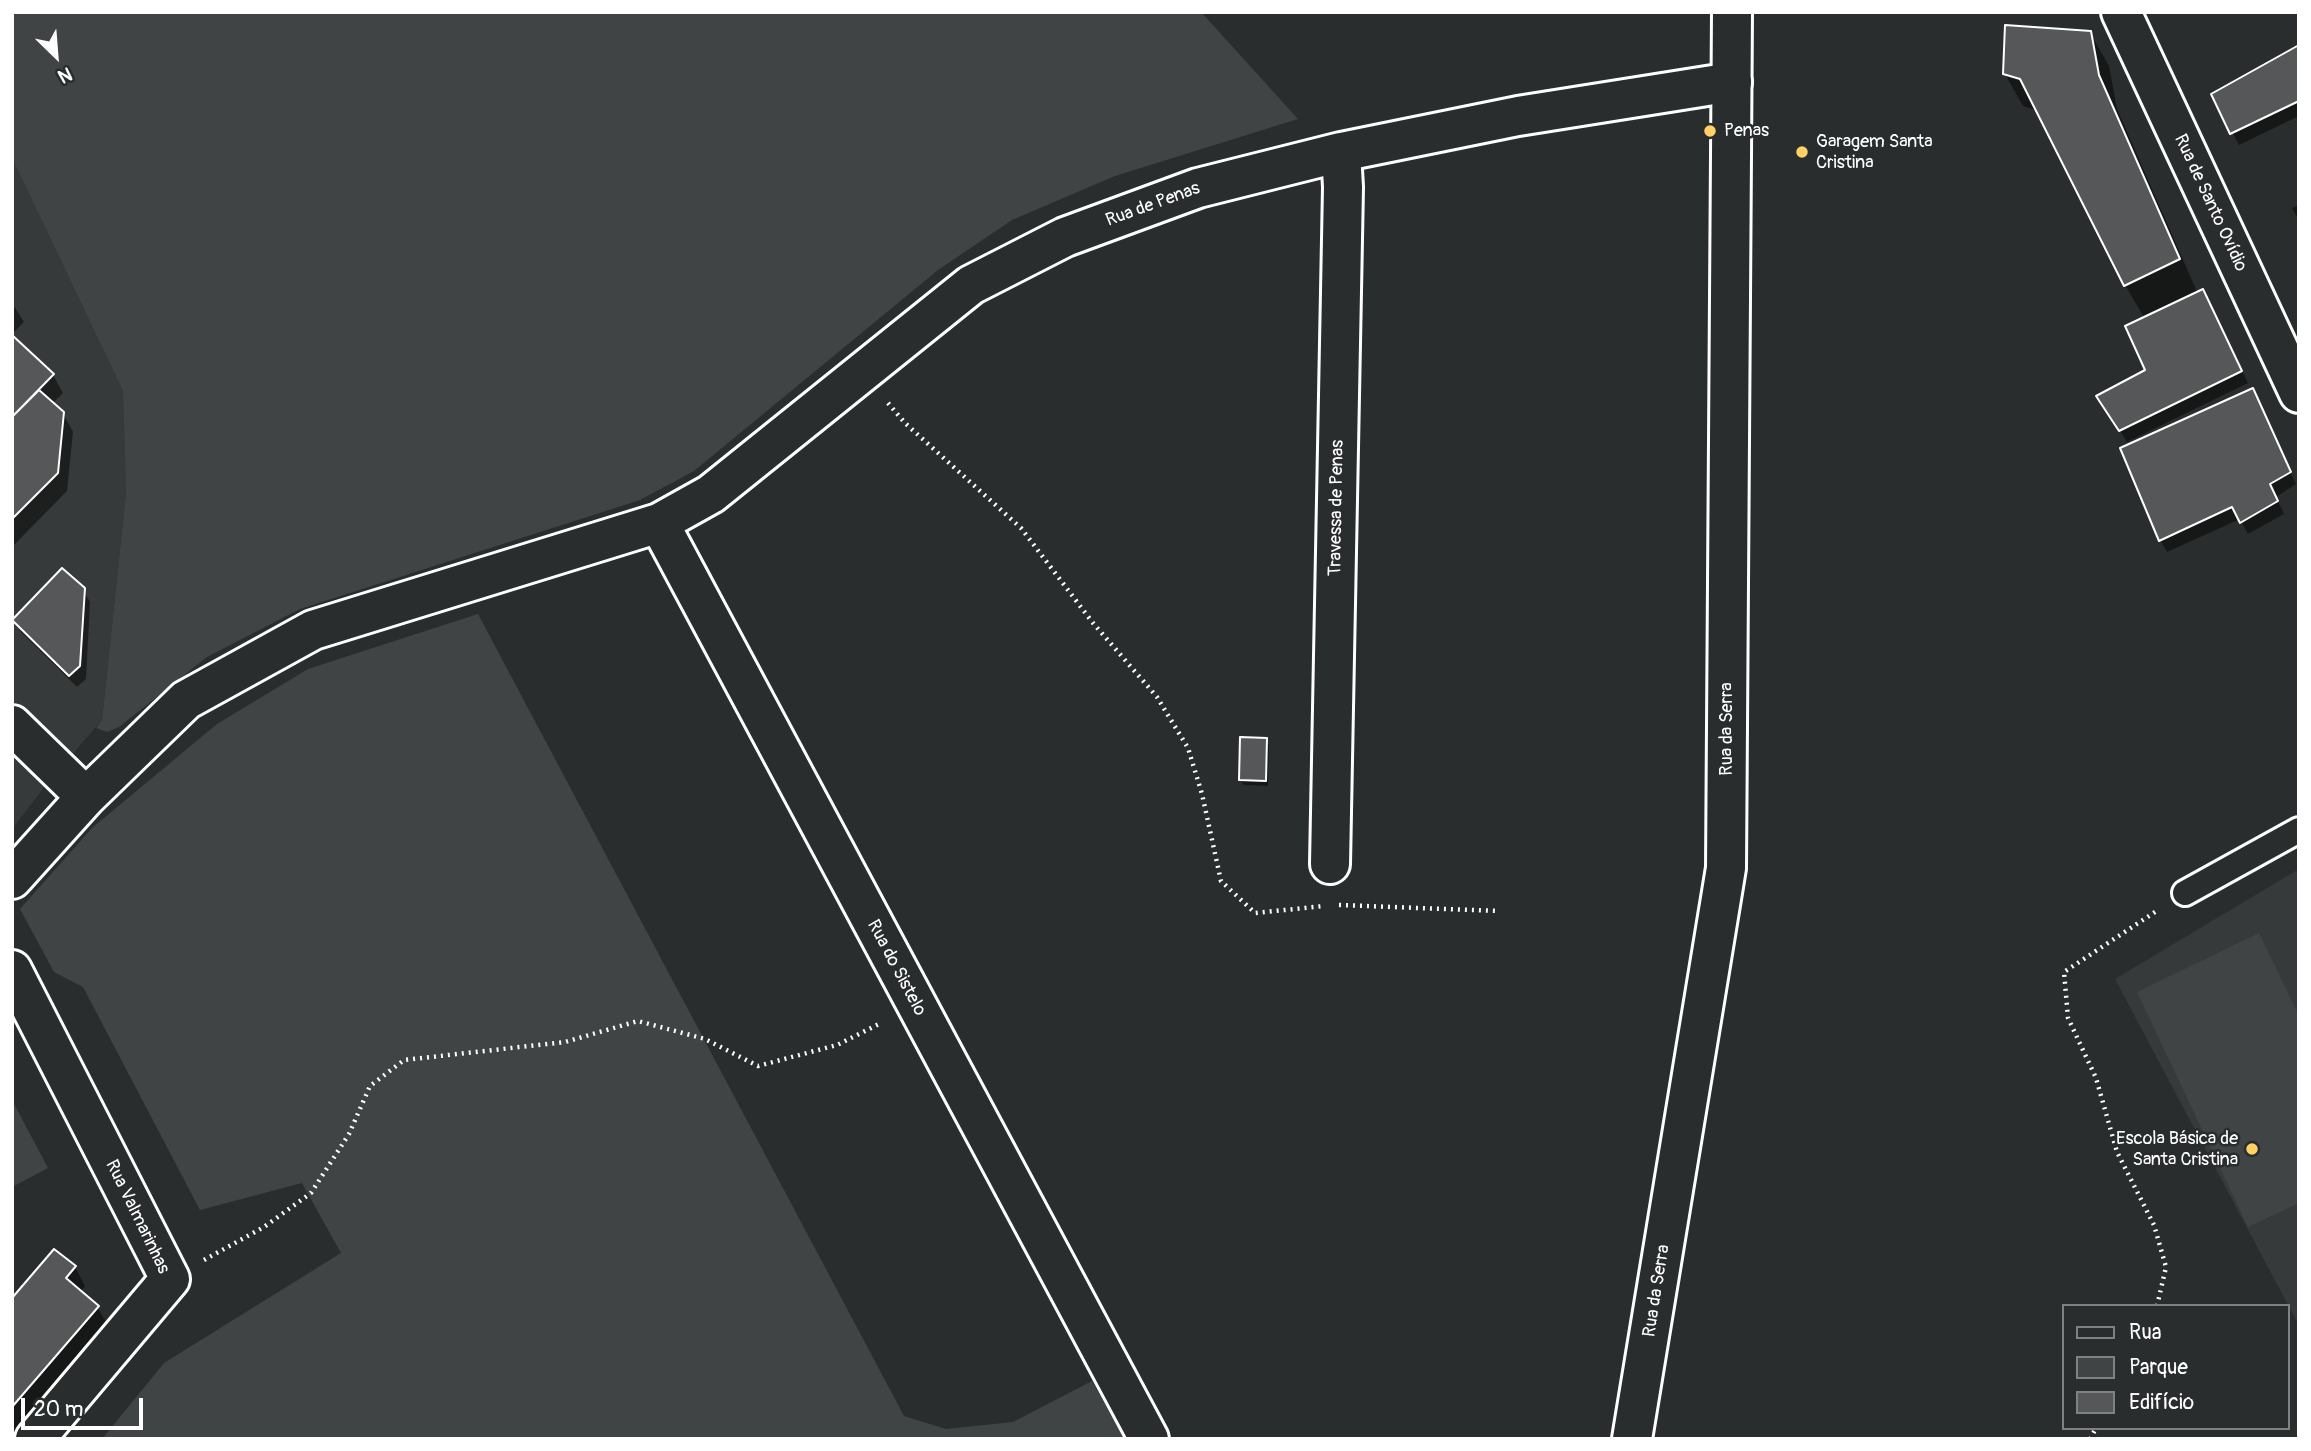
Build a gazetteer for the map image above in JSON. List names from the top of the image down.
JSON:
{
  "streets": {
    "street": [
      "Rua de Santo Ovídio",
      "Rua de Penas",
      "Travessa de Penas",
      "Rua da Serra",
      "Rua do Sistelo",
      "Rua Valmarinhas"
    ]
  },
  "crossings": [
    ["Rua de Penas", "Travessa de Penas"],
    ["Rua de Penas", "Rua da Serra"],
    ["Rua de Penas", "Rua do Sistelo"]
  ],
  "places": ["Penas", "Garagem Santa Cristina", "Escola Básica de Santa Cristina"],
  "legend": ["Rua", "Parque", "Edifício"],
  "scale_bar": "20 m",
  "north": "bottom right"
}
